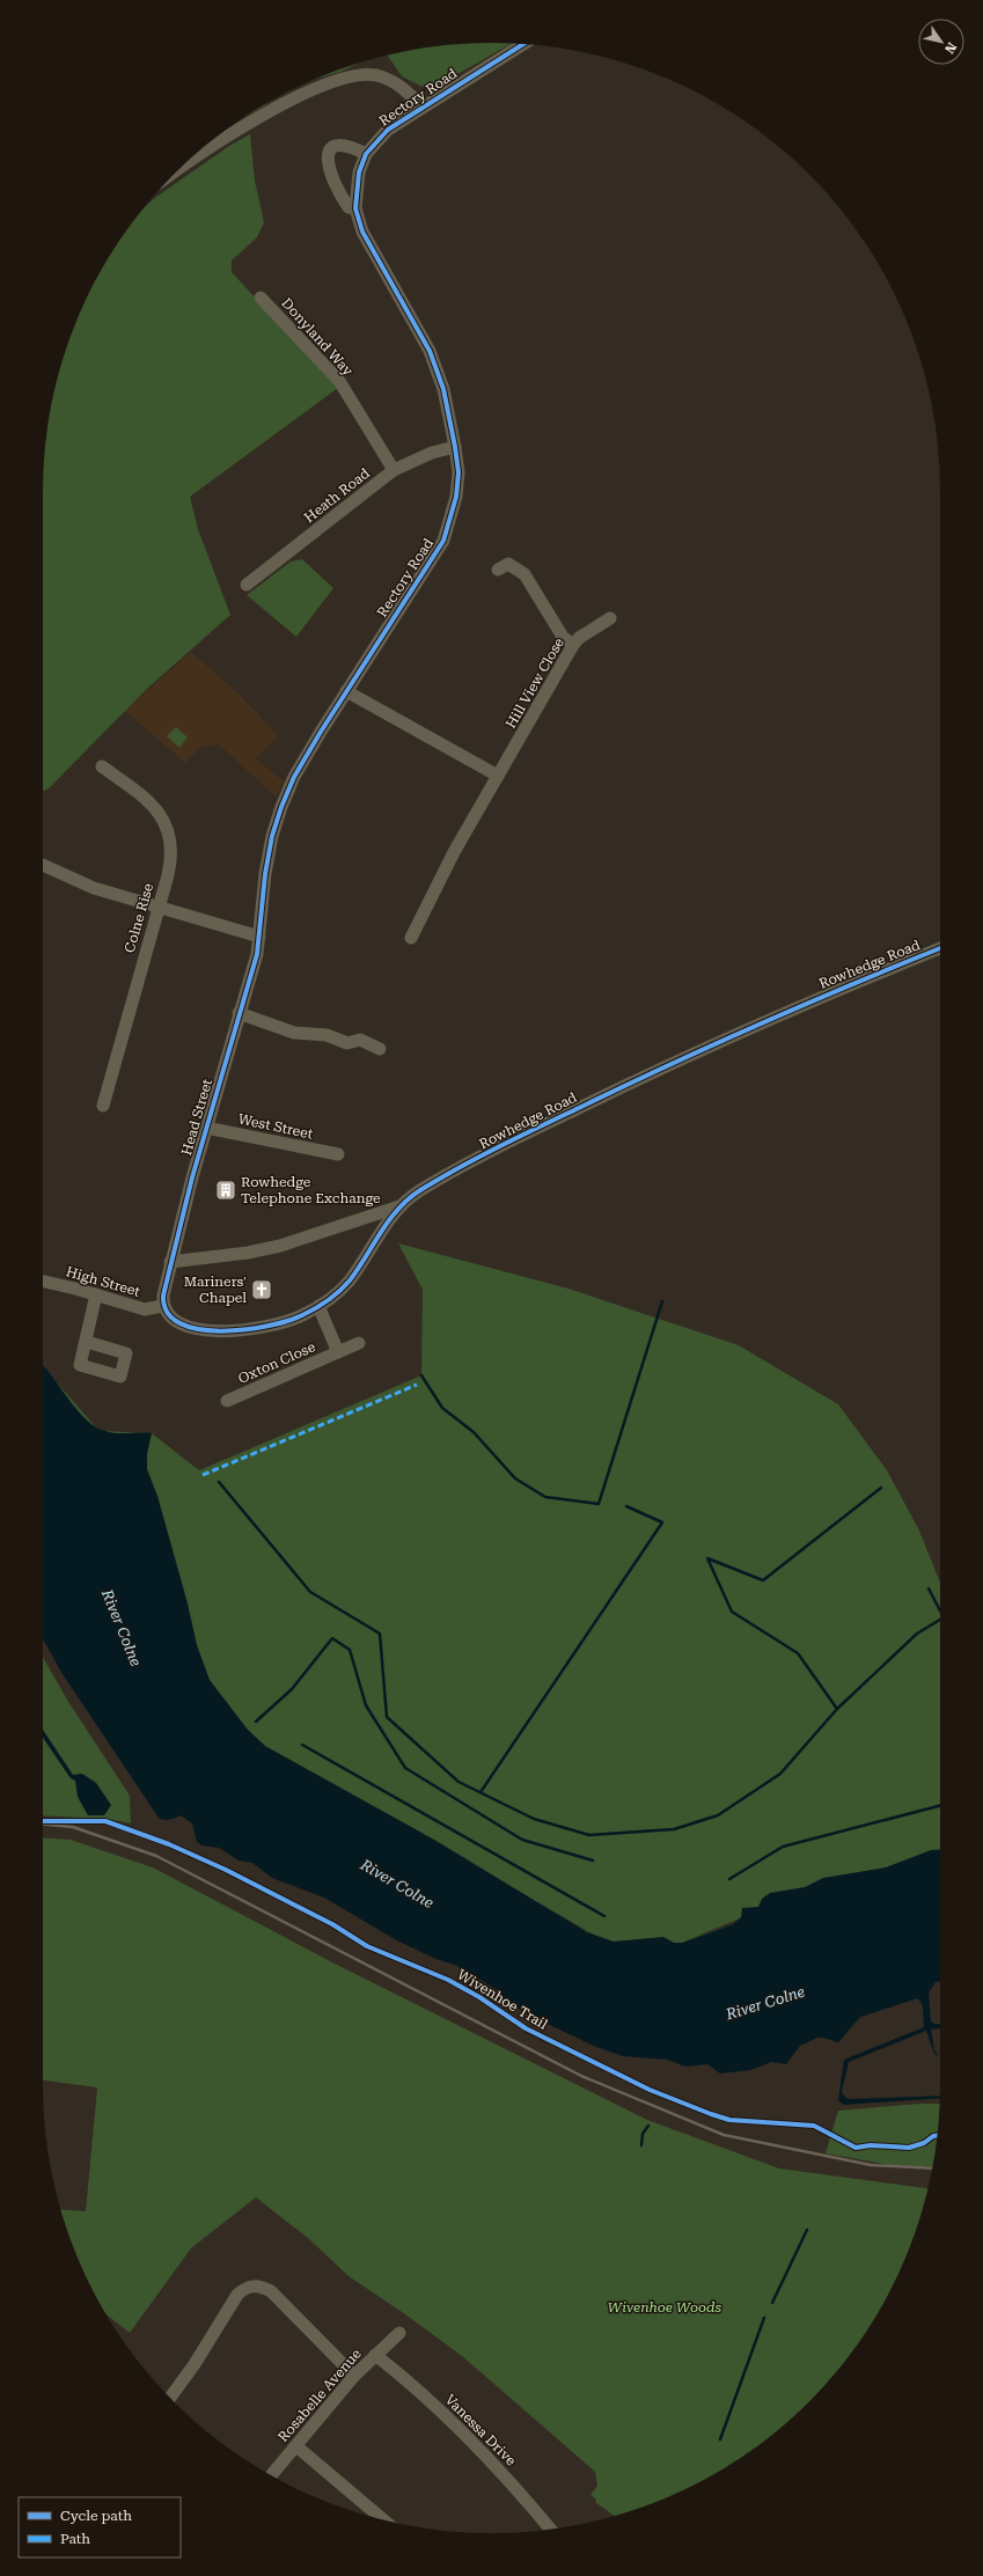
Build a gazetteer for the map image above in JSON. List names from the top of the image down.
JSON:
{
  "streets": {
    "street": [
      "Rectory Road",
      "Donyland Way",
      "Heath Road",
      "Hill View Close",
      "Colne Rise",
      "Rowhedge Road",
      "Head Street",
      "West Street",
      "High Street",
      "Oxton Close",
      "Rosabelle Avenue",
      "Vanessa Drive"
    ],
    "cycle path": ["Wivenhoe Trail"]
  },
  "crossings": [
    ["Rectory Road", "Heath Road"],
    ["Rectory Road", "Head Street"],
    ["Donyland Way", "Heath Road"],
    ["Rowhedge Road", "Head Street"],
    ["Rowhedge Road", "High Street"],
    ["Rowhedge Road", "Oxton Close"],
    ["Head Street", "West Street"],
    ["Head Street", "High Street"],
    ["Rosabelle Avenue", "Vanessa Drive"]
  ],
  "water": ["River Colne"],
  "parks": ["Wivenhoe Woods"],
  "places": {
    "building": ["Rowhedge Telephone Exchange"],
    "church": ["Mariners' Chapel"]
  },
  "legend": ["Cycle path", "Path"],
  "north": "bottom right"
}
